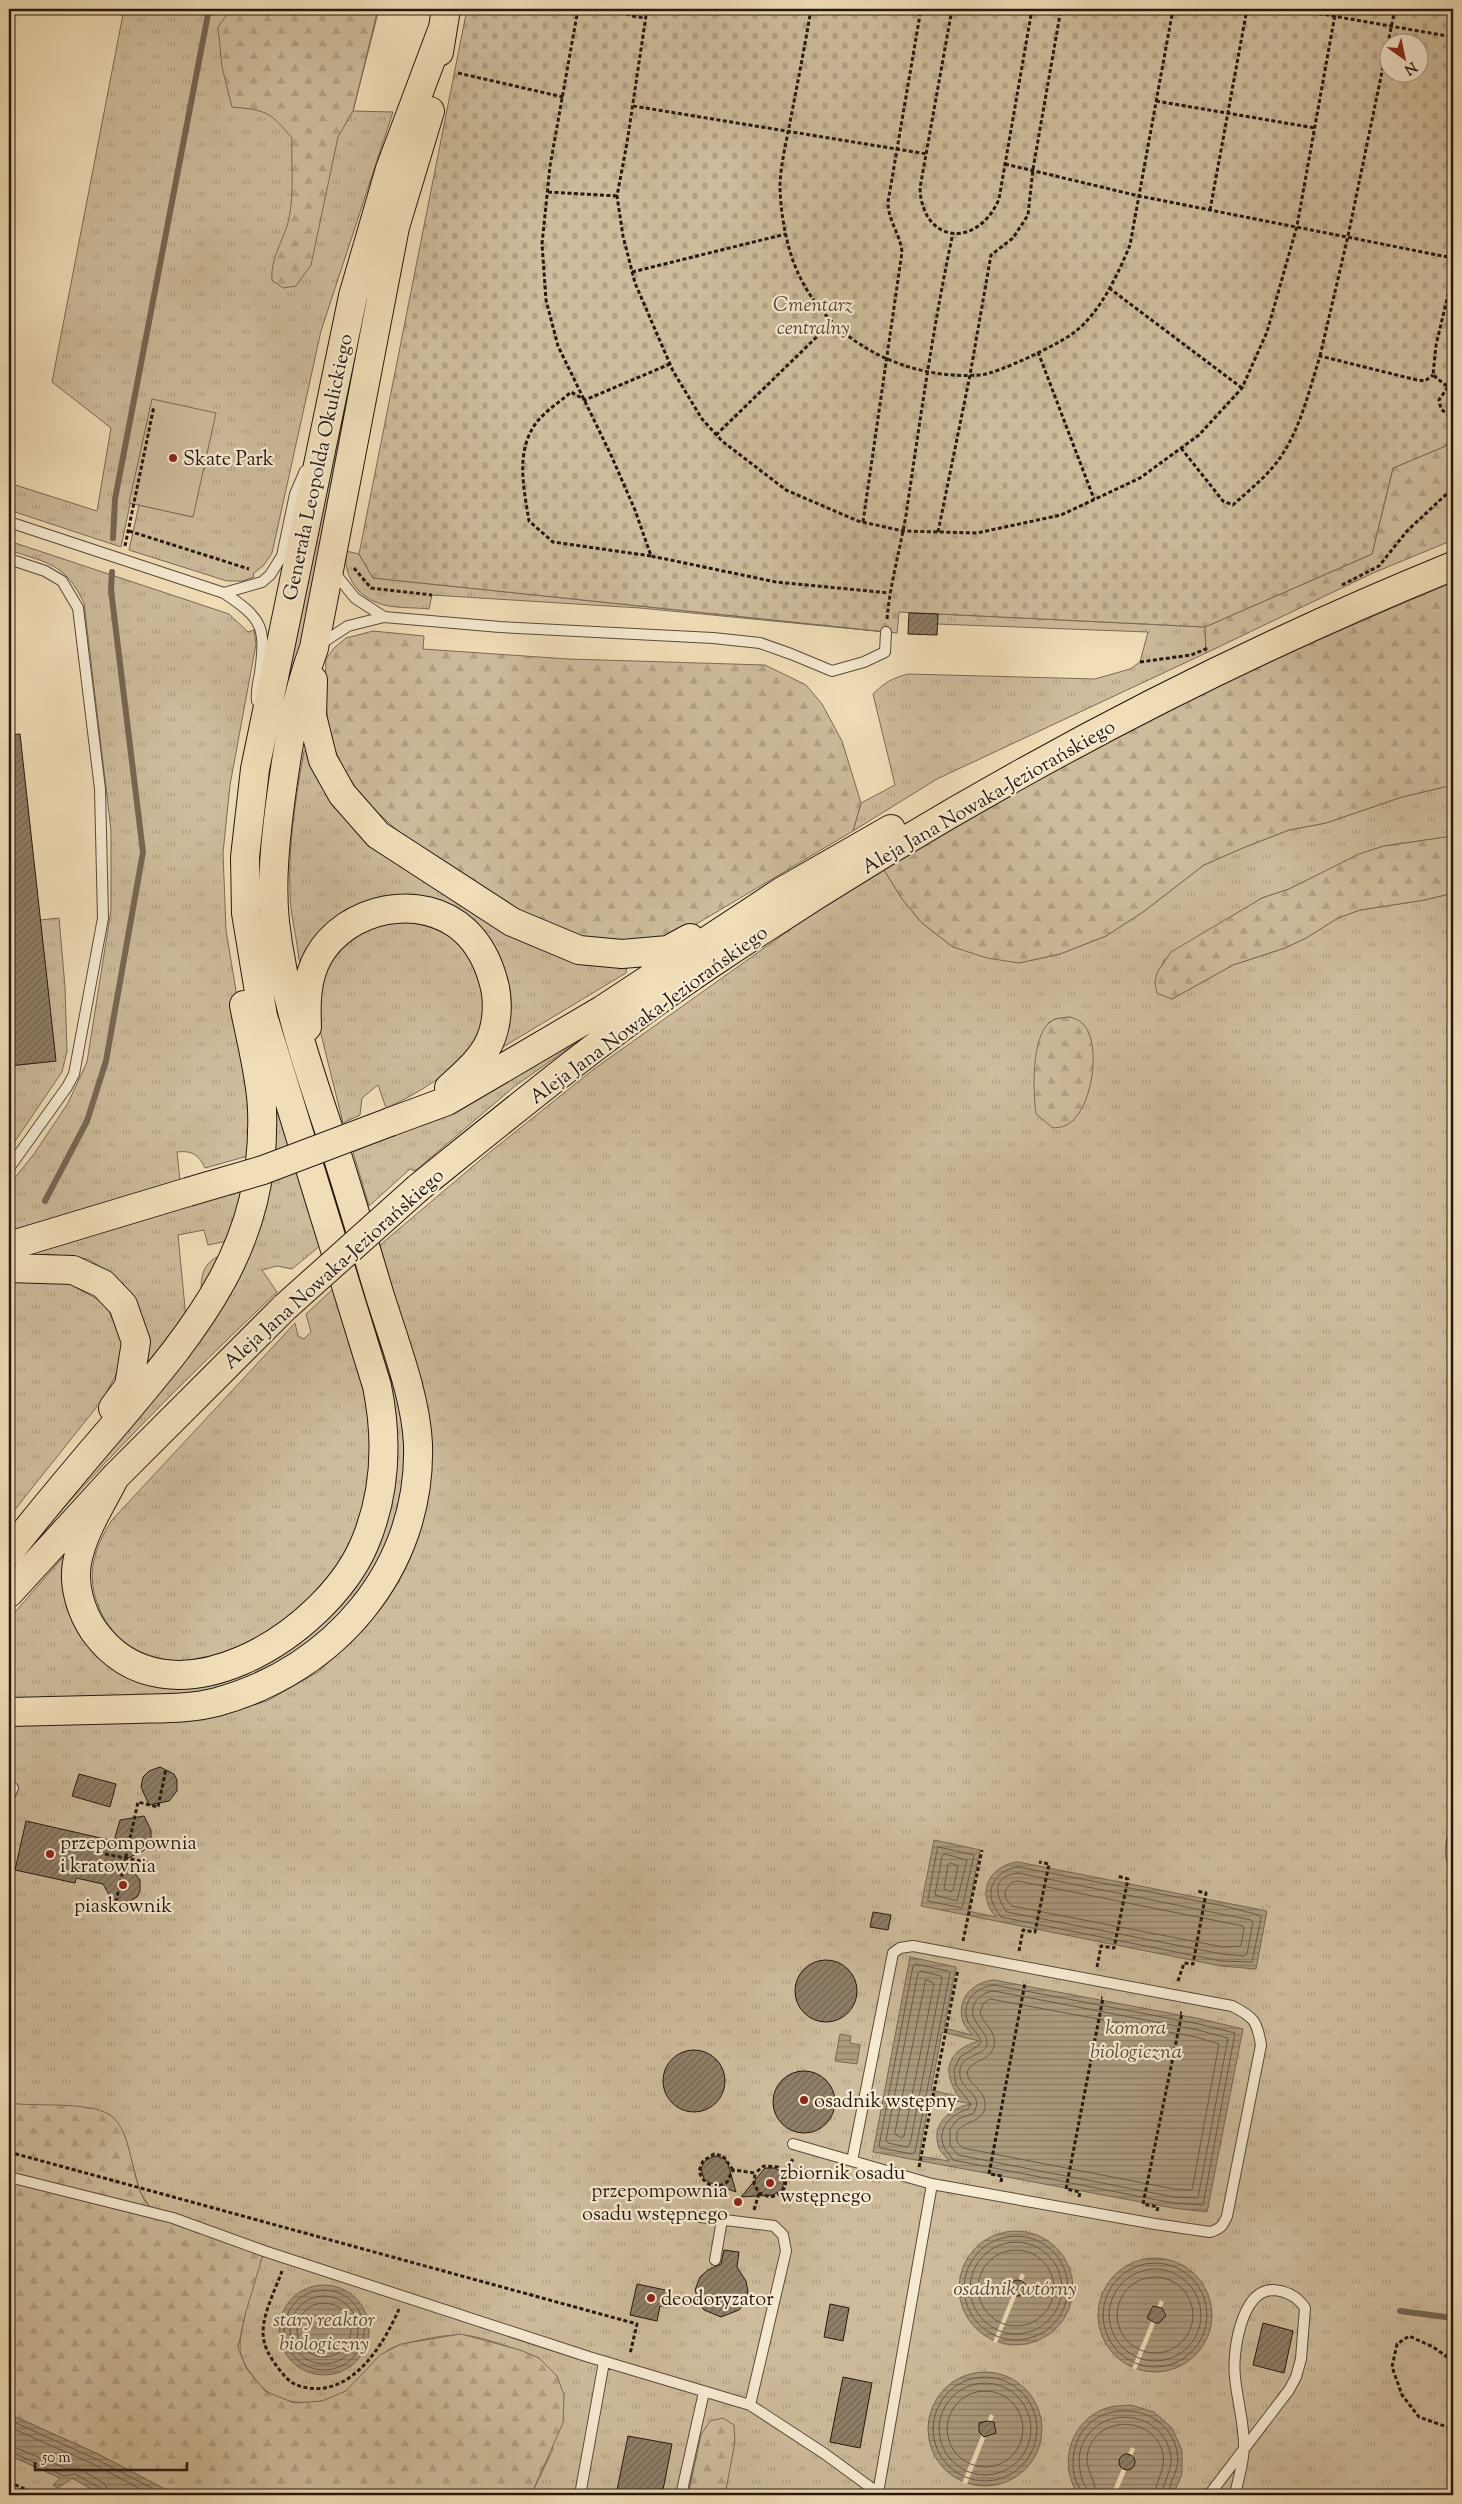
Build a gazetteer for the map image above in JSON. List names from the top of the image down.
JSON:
{
  "streets": {
    "main road": ["Generała Leopolda Okulickiego", "Aleja Jana Nowaka-Jeziorańskiego"]
  },
  "water": ["komora biologiczna", "osadnik wtórny", "stary reaktor biologiczny"],
  "parks": ["Cmentarz centralny"],
  "places": [
    "Skate Park",
    "przepompownia i kratownia",
    "piaskownik",
    "osadnik wstępny",
    "zbiornik osadu wstępnego",
    "przepompownia osadu wstępnego",
    "deodoryzator"
  ],
  "scale_bar": "50 m",
  "north": "bottom right"
}
